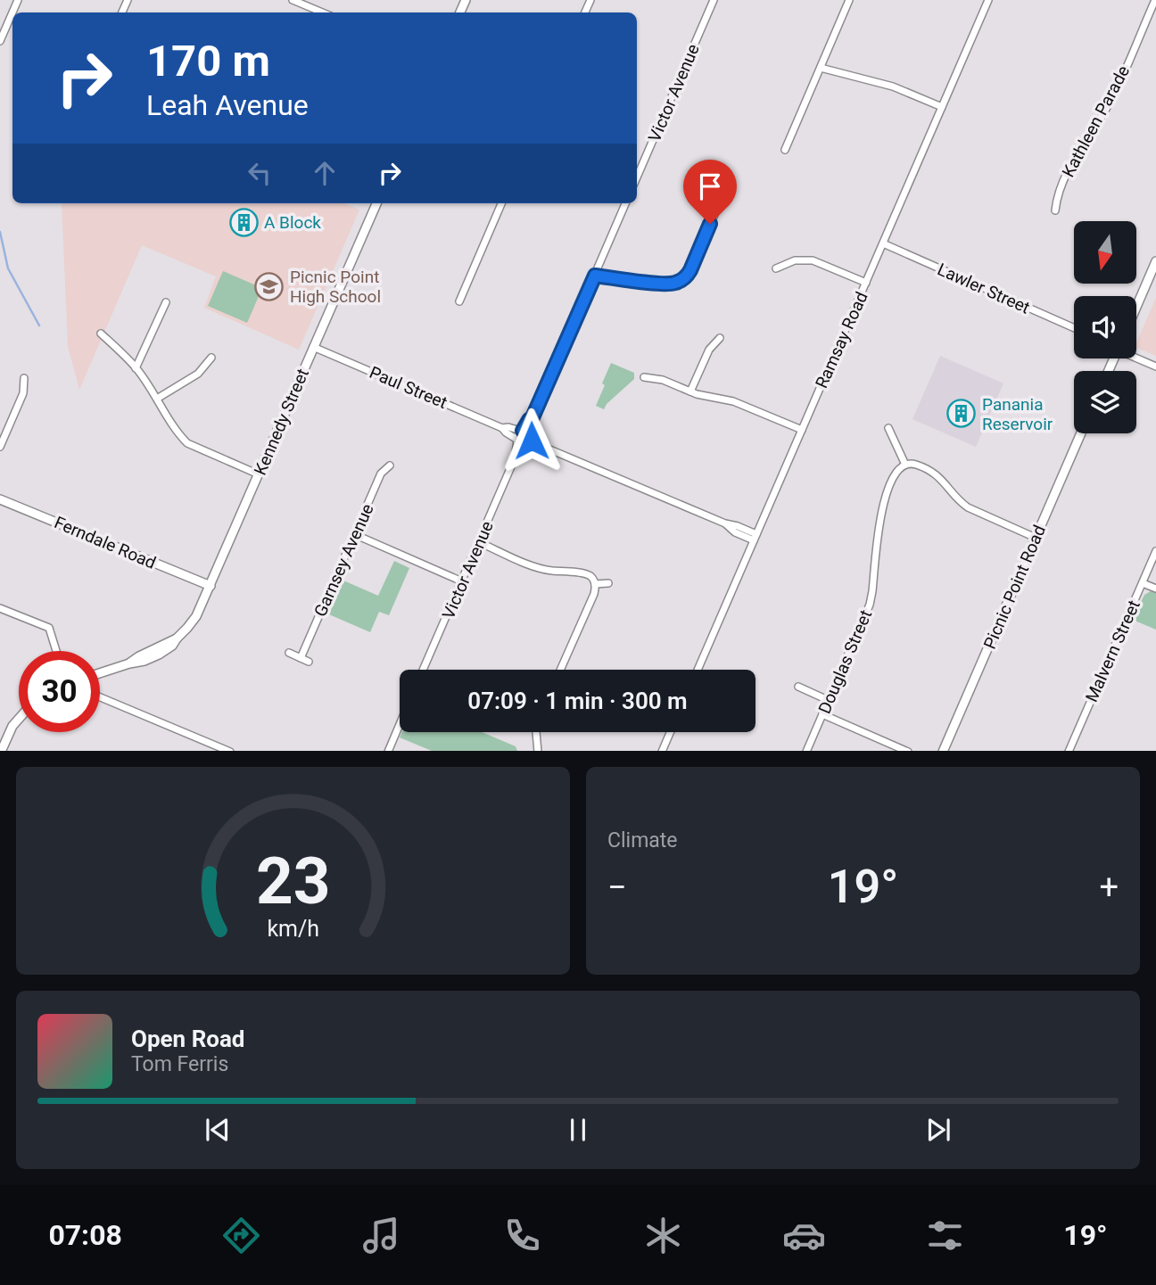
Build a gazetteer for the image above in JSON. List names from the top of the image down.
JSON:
{
  "streets": {
    "street": [
      "Victor Avenue",
      "Kathleen Parade",
      "Lawler Street",
      "Ramsay Road",
      "Paul Street",
      "Kennedy Street",
      "Ferndale Road",
      "Garnsey Avenue",
      "Picnic Point Road",
      "Malvern Street",
      "Douglas Street"
    ]
  },
  "crossings": [
    ["Victor Avenue", "Paul Street"],
    ["Lawler Street", "Ramsay Road"],
    ["Paul Street", "Kennedy Street"],
    ["Kennedy Street", "Ferndale Road"]
  ],
  "places": {
    "building": ["A Block", "Panania Reservoir"],
    "school or university": ["Picnic Point High School"]
  },
  "north": "bottom",
  "page": {
    "turn": ["170 m", "Leah Avenue"],
    "limit": "30",
    "trip": "07:09 · 1 min · 300 m",
    "tile": "Climate",
    "heat": ["−", "19°", "+"],
    "song": ["Open Road", "Tom Ferris"],
    "tabs": ["07:08", "19°"],
    "gauge": ["23", "km/h"]
  }
}
